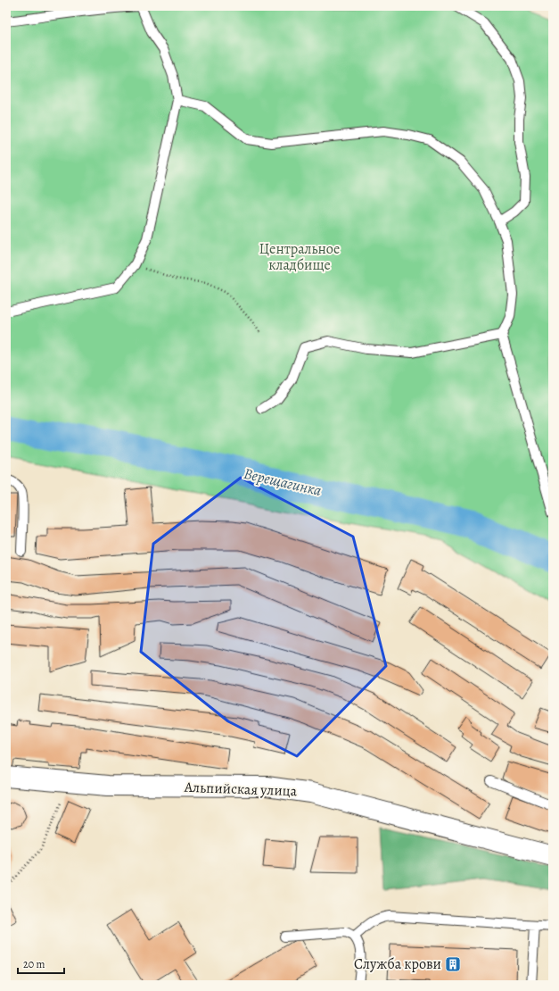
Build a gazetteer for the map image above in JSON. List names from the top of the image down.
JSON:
{
  "streets": {
    "street": ["Альпийская улица"]
  },
  "water": ["Верещагинка"],
  "parks": ["Центральное кладбище"],
  "places": {
    "building": ["Служба крови"]
  },
  "scale_bar": "20 m"
}
